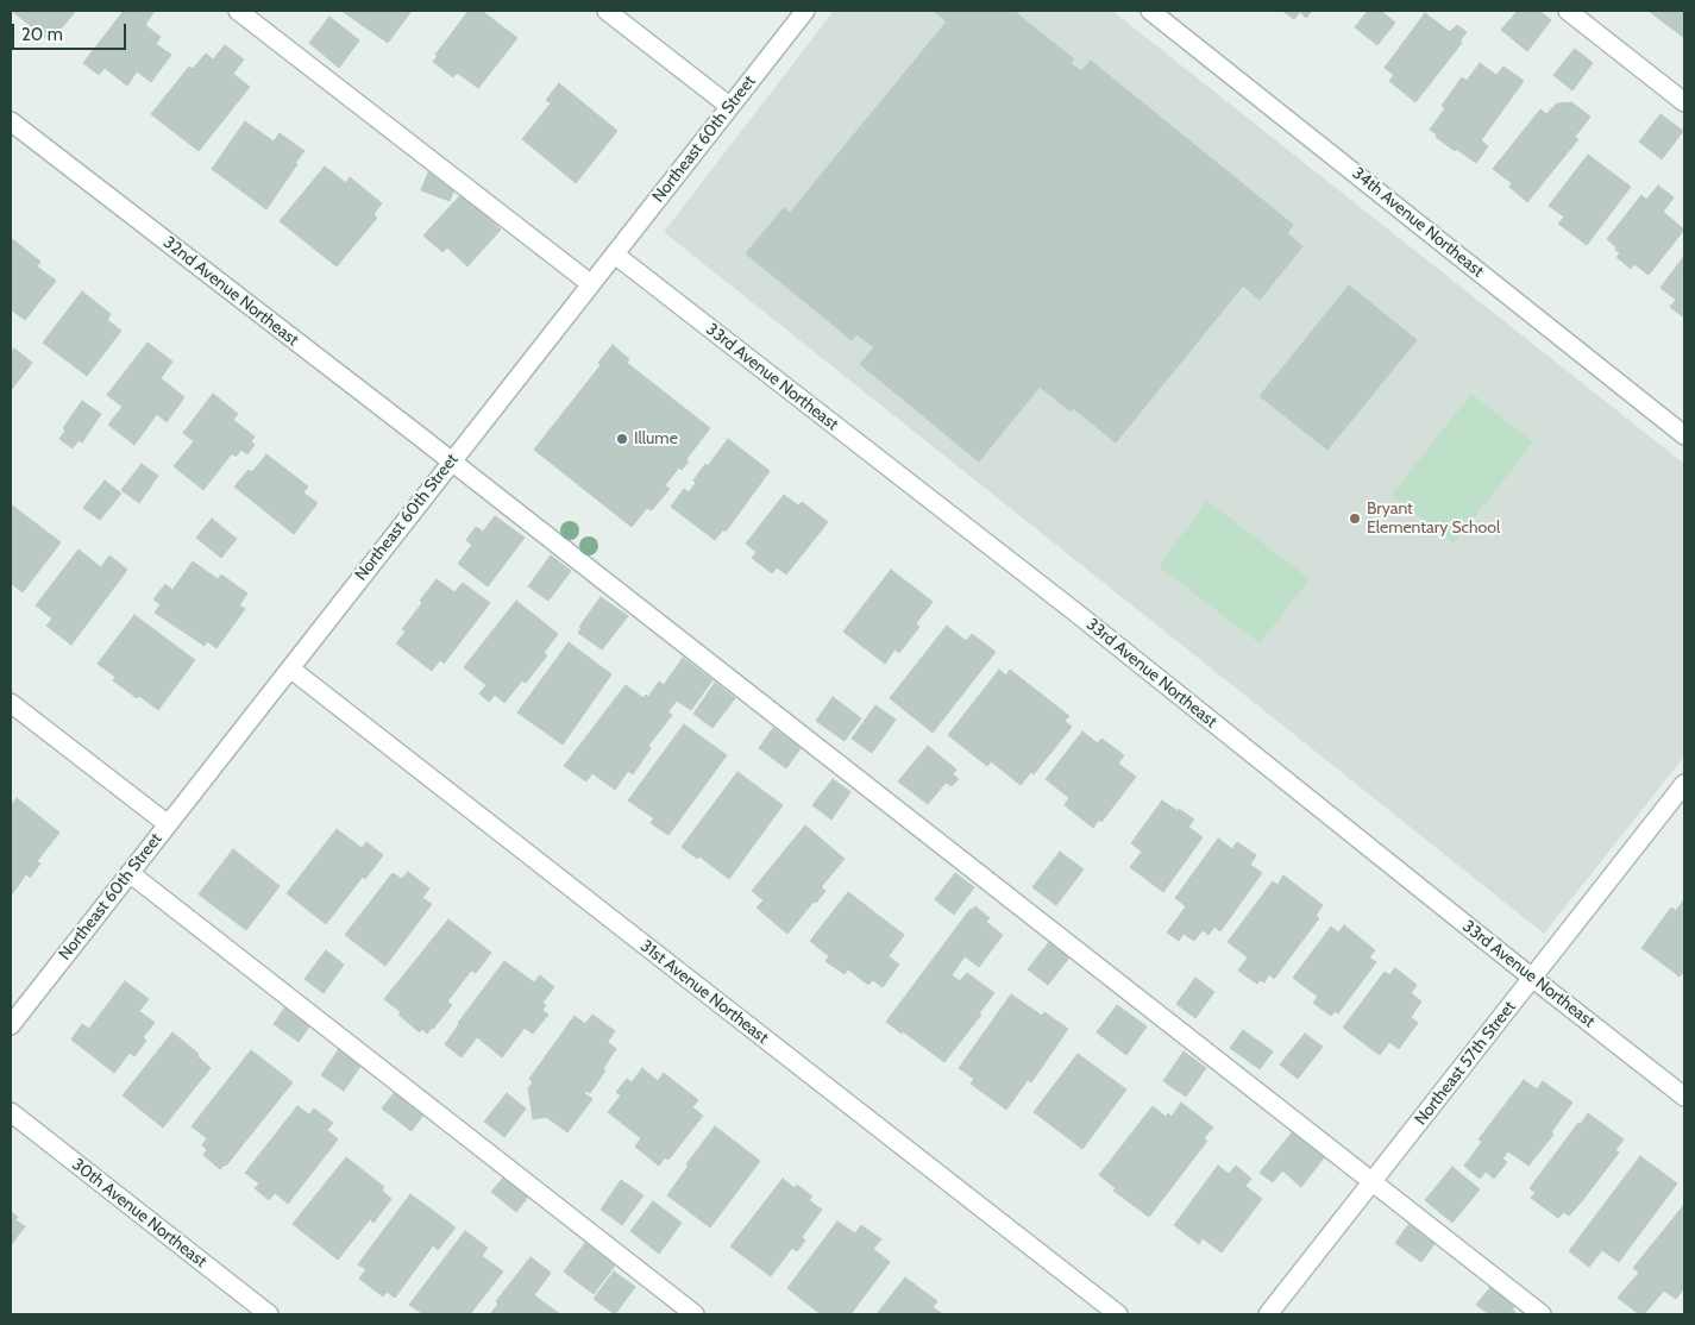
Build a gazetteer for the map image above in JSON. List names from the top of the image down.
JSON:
{
  "streets": {
    "street": [
      "Northeast 60th Street",
      "34th Avenue Northeast",
      "32nd Avenue Northeast",
      "33rd Avenue Northeast",
      "31st Avenue Northeast",
      "Northeast 57th Street",
      "30th Avenue Northeast"
    ]
  },
  "crossings": [
    ["Northeast 60th Street", "32nd Avenue Northeast"],
    ["Northeast 60th Street", "33rd Avenue Northeast"],
    ["Northeast 60th Street", "31st Avenue Northeast"],
    ["32nd Avenue Northeast", "Northeast 57th Street"],
    ["33rd Avenue Northeast", "Northeast 57th Street"]
  ],
  "places": ["Illume", "Bryant Elementary School"],
  "scale_bar": "20 m"
}
